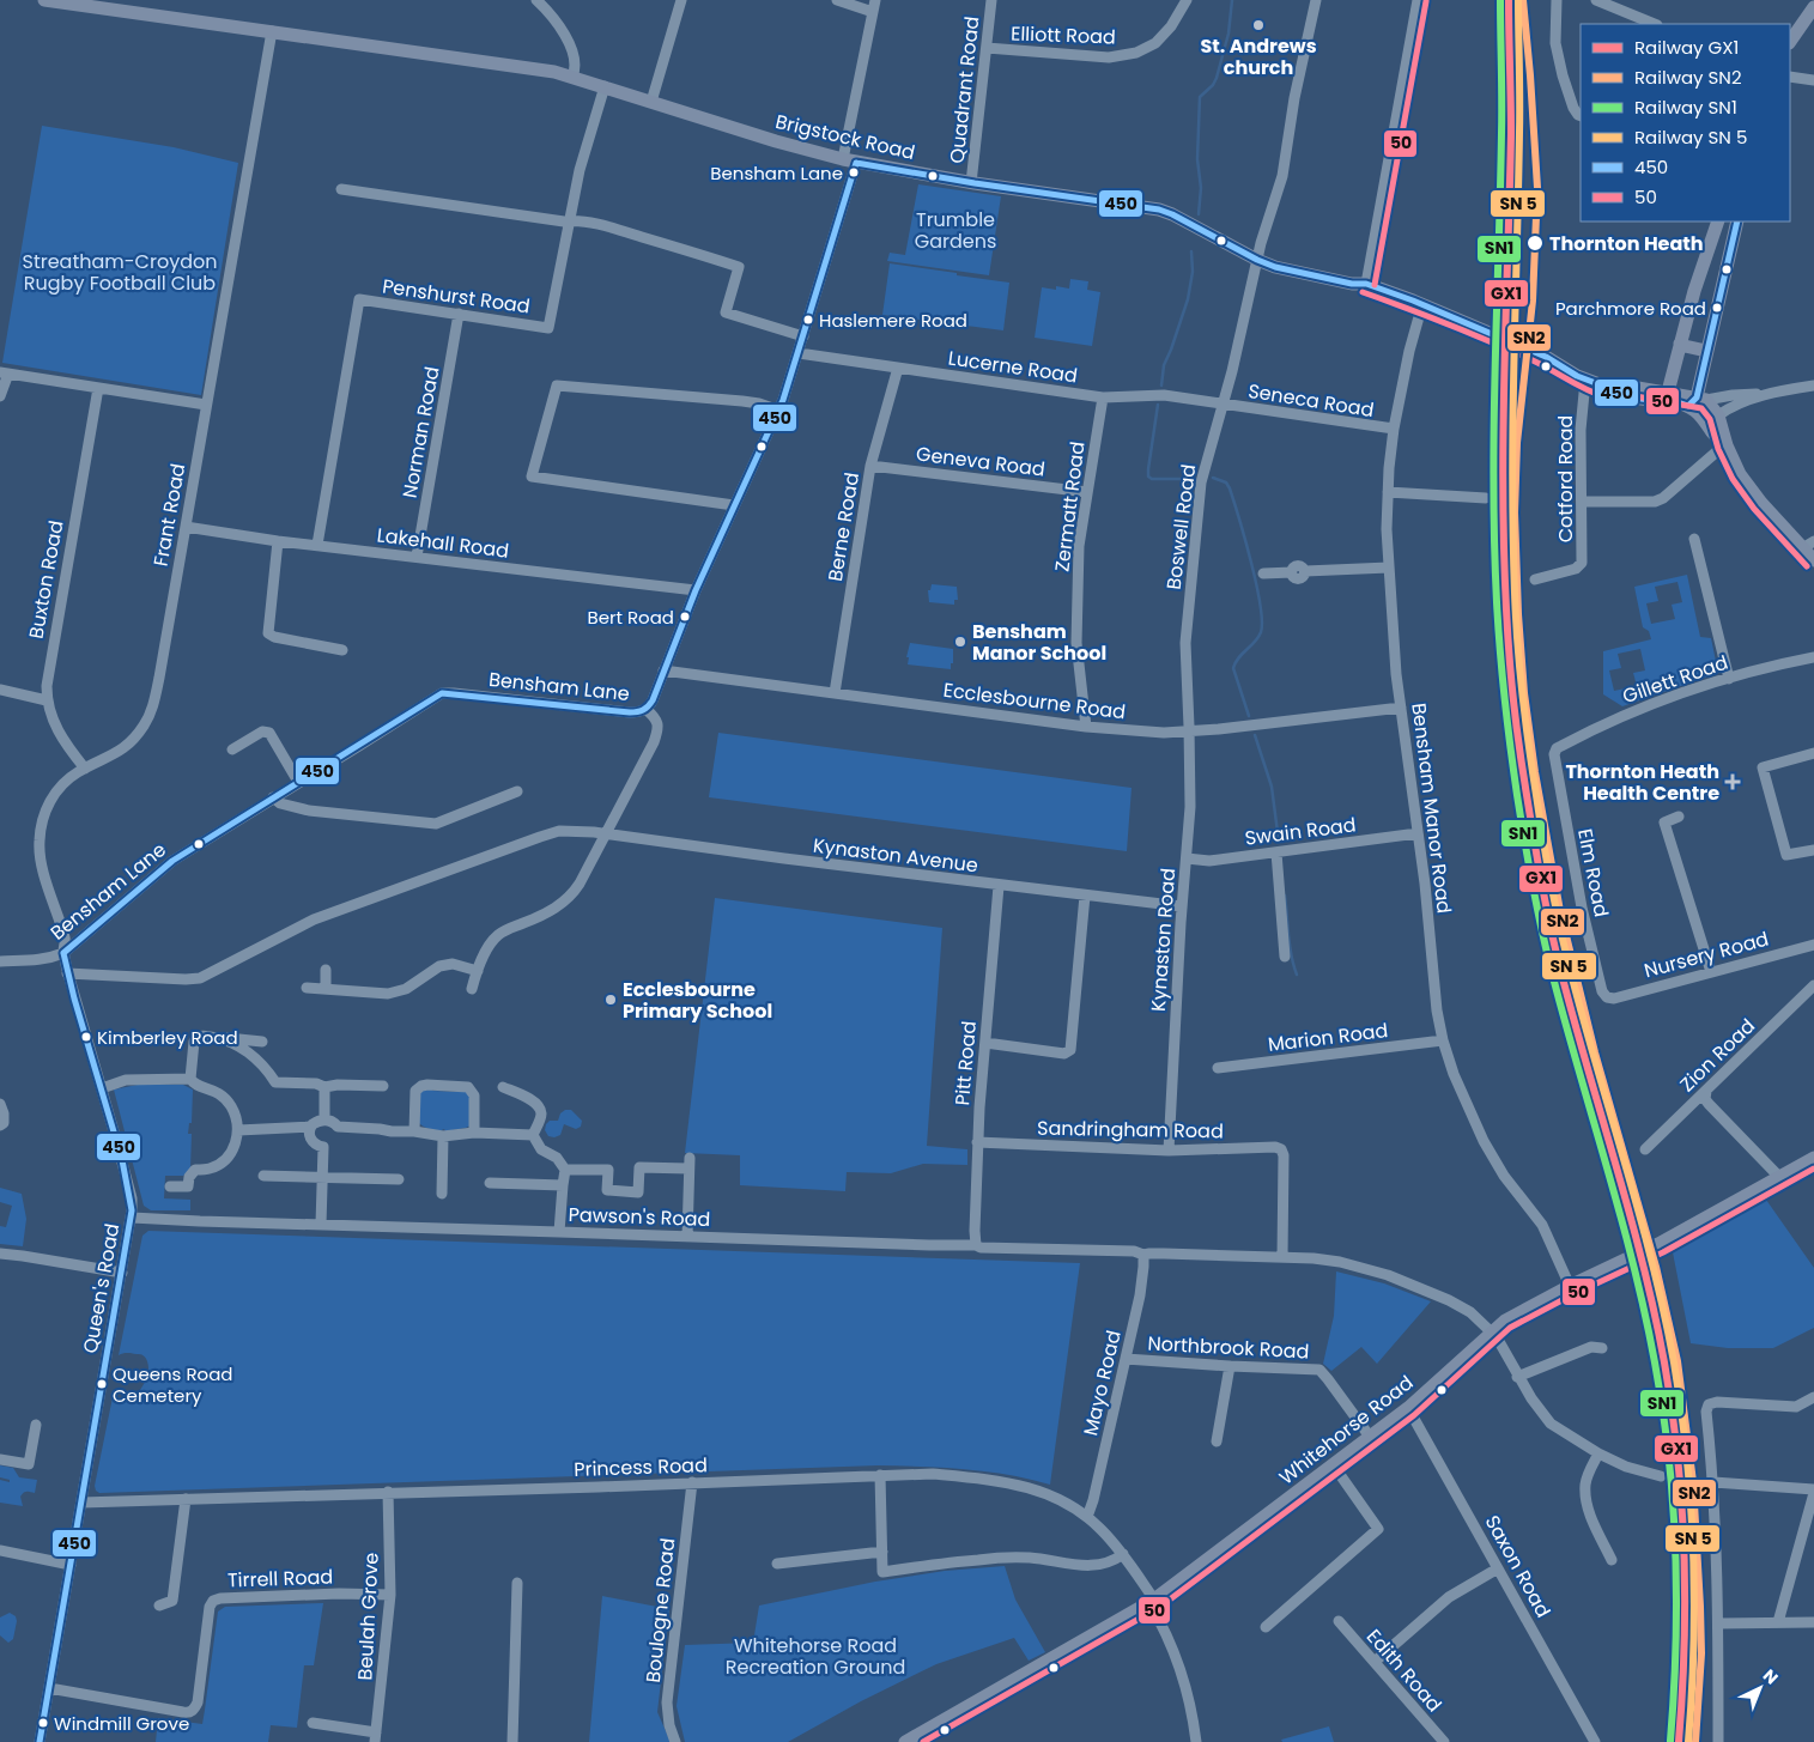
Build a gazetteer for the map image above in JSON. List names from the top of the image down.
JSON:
{
  "streets": {
    "main road": ["Brigstock Road", "Whitehorse Road"],
    "street": [
      "Elliott Road",
      "Quadrant Road",
      "Penshurst Road",
      "Lucerne Road",
      "Seneca Road",
      "Norman Road",
      "Geneva Road",
      "Cotford Road",
      "Zermatt Road",
      "Frant Road",
      "Berne Road",
      "Boswell Road",
      "Lakehall Road",
      "Buxton Road",
      "Gillett Road",
      "Bensham Lane",
      "Ecclesbourne Road",
      "Bensham Manor Road",
      "Swain Road",
      "Kynaston Avenue",
      "Elm Road",
      "Kynaston Road",
      "Nursery Road",
      "Marion Road",
      "Zion Road",
      "Pitt Road",
      "Sandringham Road",
      "Pawson's Road",
      "Queen's Road",
      "Northbrook Road",
      "Mayo Road",
      "Princess Road",
      "Saxon Road",
      "Tirrell Road",
      "Boulogne Road",
      "Beulah Grove",
      "Edith Road"
    ]
  },
  "crossings": [
    ["Elliott Road", "Quadrant Road"],
    ["Quadrant Road", "Brigstock Road"],
    ["Brigstock Road", "Penshurst Road"],
    ["Brigstock Road", "Cotford Road"],
    ["Brigstock Road", "Frant Road"],
    ["Brigstock Road", "Boswell Road"],
    ["Brigstock Road", "Bensham Lane"],
    ["Brigstock Road", "Bensham Manor Road"],
    ["Penshurst Road", "Norman Road"],
    ["Penshurst Road", "Lakehall Road"],
    ["Lucerne Road", "Seneca Road"],
    ["Lucerne Road", "Zermatt Road"],
    ["Lucerne Road", "Berne Road"],
    ["Lucerne Road", "Boswell Road"],
    ["Lucerne Road", "Bensham Lane"],
    ["Seneca Road", "Boswell Road"],
    ["Seneca Road", "Bensham Manor Road"],
    ["Norman Road", "Lakehall Road"],
    ["Geneva Road", "Zermatt Road"],
    ["Geneva Road", "Berne Road"],
    ["Zermatt Road", "Ecclesbourne Road"],
    ["Frant Road", "Lakehall Road"],
    ["Frant Road", "Buxton Road"],
    ["Frant Road", "Bensham Lane"],
    ["Frant Road", "Queen's Road"],
    ["Berne Road", "Ecclesbourne Road"],
    ["Boswell Road", "Ecclesbourne Road"],
    ["Boswell Road", "Kynaston Road"],
    ["Lakehall Road", "Bensham Lane"],
    ["Gillett Road", "Elm Road"],
    ["Bensham Lane", "Ecclesbourne Road"],
    ["Bensham Lane", "Queen's Road"],
    ["Ecclesbourne Road", "Bensham Manor Road"],
    ["Ecclesbourne Road", "Kynaston Road"],
    ["Bensham Manor Road", "Swain Road"],
    ["Bensham Manor Road", "Marion Road"],
    ["Bensham Manor Road", "Whitehorse Road"],
    ["Swain Road", "Kynaston Road"],
    ["Kynaston Avenue", "Kynaston Road"],
    ["Kynaston Avenue", "Pitt Road"],
    ["Elm Road", "Nursery Road"],
    ["Kynaston Road", "Sandringham Road"],
    ["Pitt Road", "Sandringham Road"],
    ["Pitt Road", "Pawson's Road"],
    ["Sandringham Road", "Pawson's Road"],
    ["Pawson's Road", "Queen's Road"],
    ["Pawson's Road", "Mayo Road"],
    ["Queen's Road", "Princess Road"],
    ["Queen's Road", "Tirrell Road"],
    ["Northbrook Road", "Mayo Road"],
    ["Northbrook Road", "Whitehorse Road"],
    ["Mayo Road", "Princess Road"],
    ["Whitehorse Road", "Princess Road"],
    ["Whitehorse Road", "Saxon Road"],
    ["Princess Road", "Boulogne Road"],
    ["Princess Road", "Beulah Grove"],
    ["Tirrell Road", "Beulah Grove"]
  ],
  "parks": ["Trumble Gardens", "Streatham-Croydon Rugby Football Club", "Whitehorse Road Recreation Ground"],
  "places": {
    "other": [
      "St. Andrews church",
      "Bensham Lane",
      "Thornton Heath",
      "Parchmore Road",
      "Haslemere Road",
      "Bert Road",
      "Bensham Manor School",
      "Ecclesbourne Primary School",
      "Kimberley Road",
      "Queens Road Cemetery",
      "Windmill Grove"
    ],
    "health": ["Thornton Heath Health Centre"]
  },
  "lines": [
    "rail line GX1",
    "rail line SN2",
    "rail line SN1",
    "transit line 50",
    "transit line 450"
  ],
  "legend": [
    "Railway GX1",
    "Railway SN2",
    "Railway SN1",
    "Railway SN 5",
    "450",
    "50"
  ],
  "north": "top right"
}
